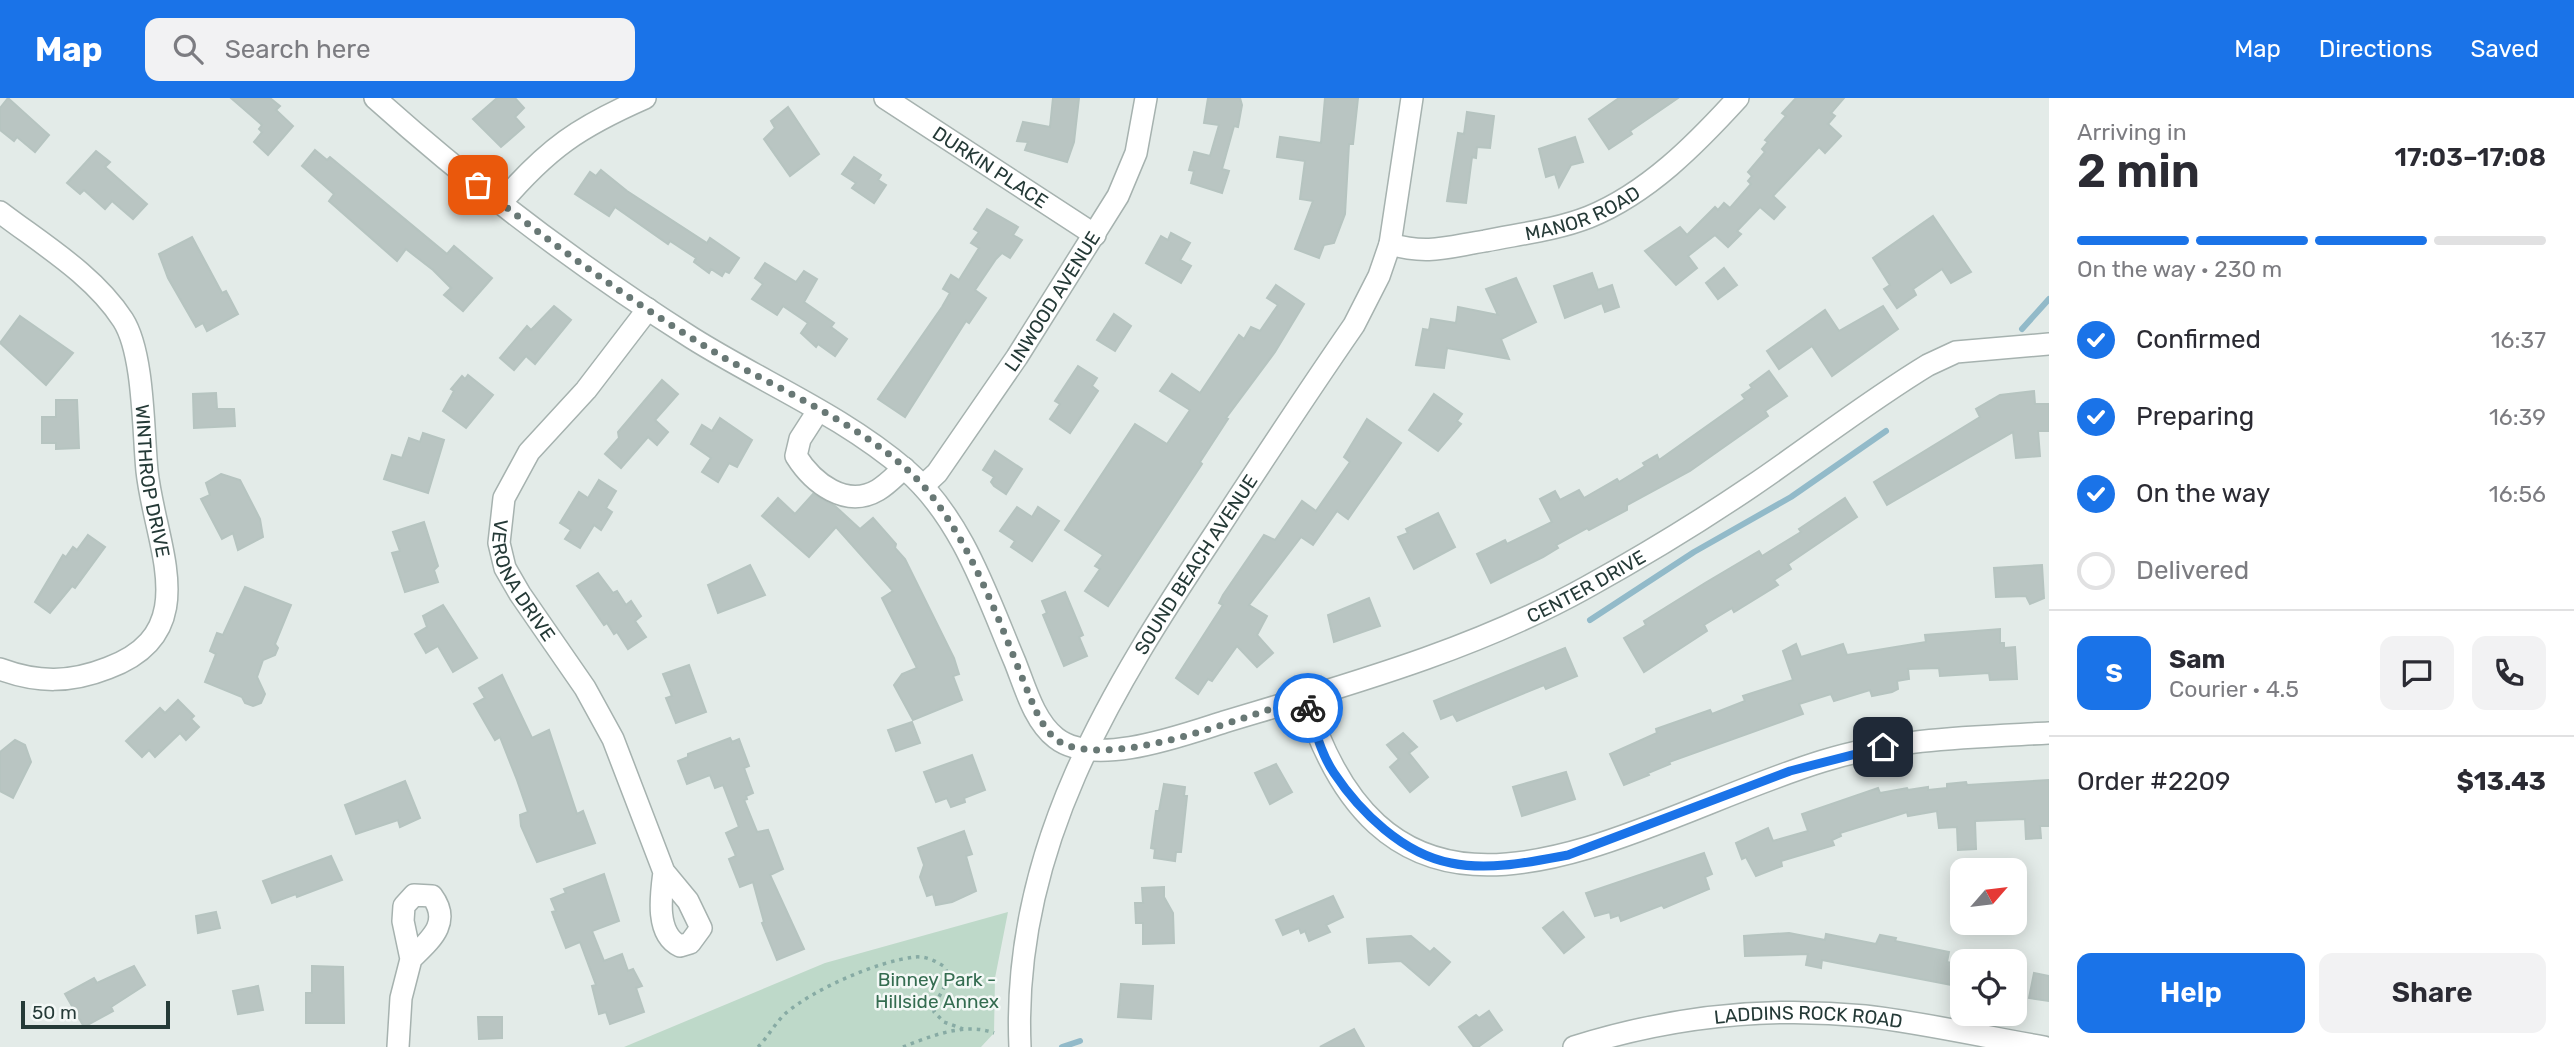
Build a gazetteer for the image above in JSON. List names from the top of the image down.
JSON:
{
  "streets": {
    "street": [
      "DURKIN PLACE",
      "MANOR ROAD",
      "LINWOOD AVENUE",
      "WINTHROP DRIVE",
      "SOUND BEACH AVENUE",
      "VERONA DRIVE",
      "CENTER DRIVE",
      "LADDINS ROCK ROAD"
    ]
  },
  "crossings": [
    ["DURKIN PLACE", "LINWOOD AVENUE"],
    ["MANOR ROAD", "SOUND BEACH AVENUE"],
    ["SOUND BEACH AVENUE", "CENTER DRIVE"]
  ],
  "parks": ["Binney Park - Hillside Annex"],
  "scale_bar": "50 m",
  "north": "top right",
  "page": {
    "header": "Map",
    "search": "Search here",
    "nav": ["Map", "Directions", "Saved"],
    "heading": ["2 min", "Arriving in", "17:03–17:08"],
    "panel": [
      "Sam",
      "Courier · 4.5",
      "Order #2209",
      "$13.43"
    ],
    "bar": "On the way · 230 m",
    "list": [
      ["Confirmed", "16:37"],
      ["Preparing", "16:39"],
      ["On the way", "16:56"],
      "Delivered"
    ],
    "round": "S",
    "buttons": ["Help", "Share"],
    "scale": "50 m"
  }
}
